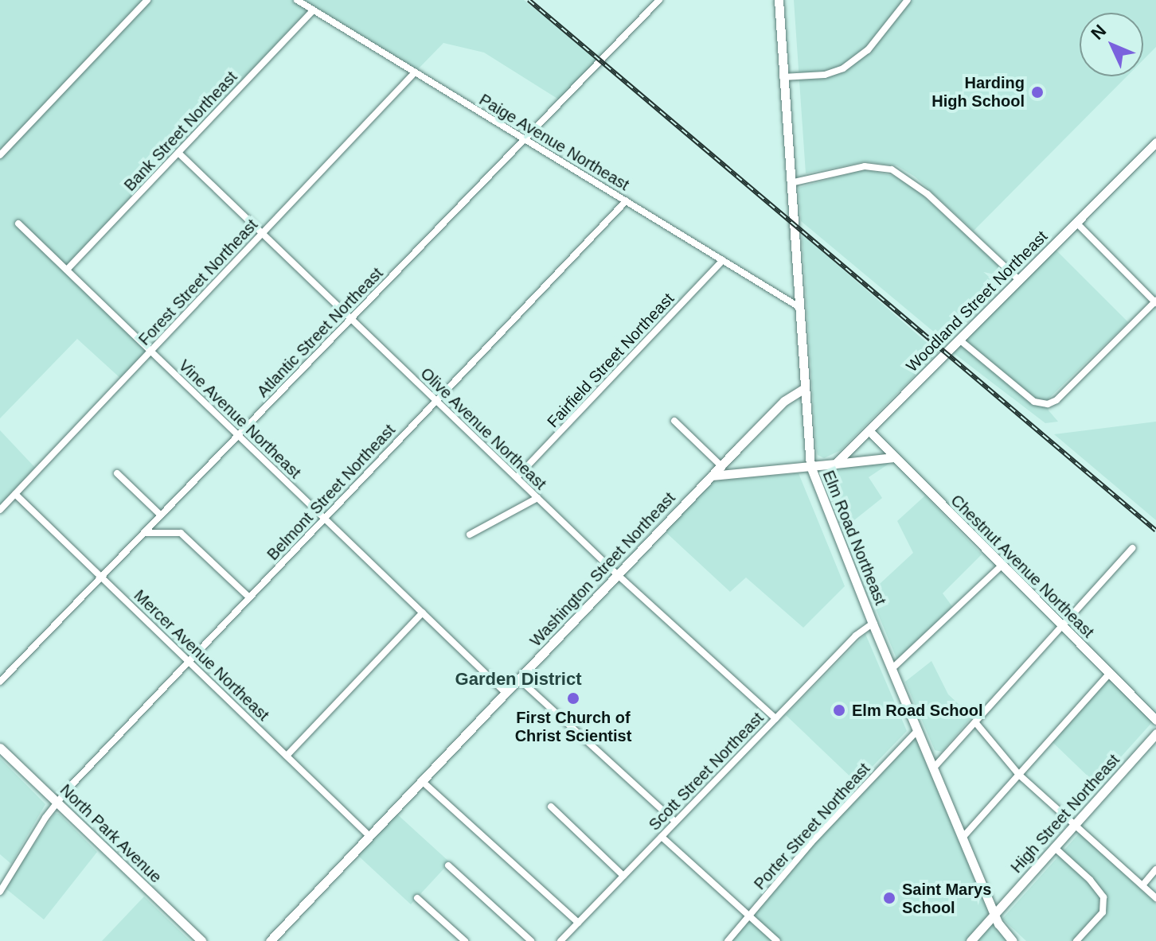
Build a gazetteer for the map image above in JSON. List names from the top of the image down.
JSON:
{
  "streets": {
    "street": [
      "Bank Street Northeast",
      "Paige Avenue Northeast",
      "Forest Street Northeast",
      "Woodland Street Northeast",
      "Atlantic Street Northeast",
      "Fairfield Street Northeast",
      "Vine Avenue Northeast",
      "Olive Avenue Northeast",
      "Belmont Street Northeast",
      "Elm Road Northeast",
      "Chestnut Avenue Northeast",
      "Washington Street Northeast",
      "Mercer Avenue Northeast",
      "Scott Street Northeast",
      "High Street Northeast",
      "Porter Street Northeast",
      "North Park Avenue"
    ]
  },
  "crossings": [
    ["Bank Street Northeast", "Paige Avenue Northeast"],
    ["Bank Street Northeast", "Vine Avenue Northeast"],
    ["Bank Street Northeast", "Olive Avenue Northeast"],
    ["Paige Avenue Northeast", "Forest Street Northeast"],
    ["Paige Avenue Northeast", "Atlantic Street Northeast"],
    ["Paige Avenue Northeast", "Fairfield Street Northeast"],
    ["Paige Avenue Northeast", "Belmont Street Northeast"],
    ["Paige Avenue Northeast", "Elm Road Northeast"],
    ["Forest Street Northeast", "Vine Avenue Northeast"],
    ["Forest Street Northeast", "Olive Avenue Northeast"],
    ["Forest Street Northeast", "Mercer Avenue Northeast"],
    ["Woodland Street Northeast", "Chestnut Avenue Northeast"],
    ["Atlantic Street Northeast", "Vine Avenue Northeast"],
    ["Atlantic Street Northeast", "Olive Avenue Northeast"],
    ["Atlantic Street Northeast", "Mercer Avenue Northeast"],
    ["Fairfield Street Northeast", "Olive Avenue Northeast"],
    ["Vine Avenue Northeast", "Belmont Street Northeast"],
    ["Vine Avenue Northeast", "Washington Street Northeast"],
    ["Olive Avenue Northeast", "Belmont Street Northeast"],
    ["Olive Avenue Northeast", "Washington Street Northeast"],
    ["Olive Avenue Northeast", "Scott Street Northeast"],
    ["Belmont Street Northeast", "Mercer Avenue Northeast"],
    ["Belmont Street Northeast", "North Park Avenue"],
    ["Elm Road Northeast", "Washington Street Northeast"],
    ["Elm Road Northeast", "Scott Street Northeast"],
    ["Elm Road Northeast", "High Street Northeast"],
    ["Elm Road Northeast", "Porter Street Northeast"],
    ["Washington Street Northeast", "Mercer Avenue Northeast"]
  ],
  "districts": ["Garden District"],
  "places": [
    "Harding High School",
    "First Church of Christ Scientist",
    "Elm Road School",
    "Saint Marys School"
  ],
  "north": "top left"
}
